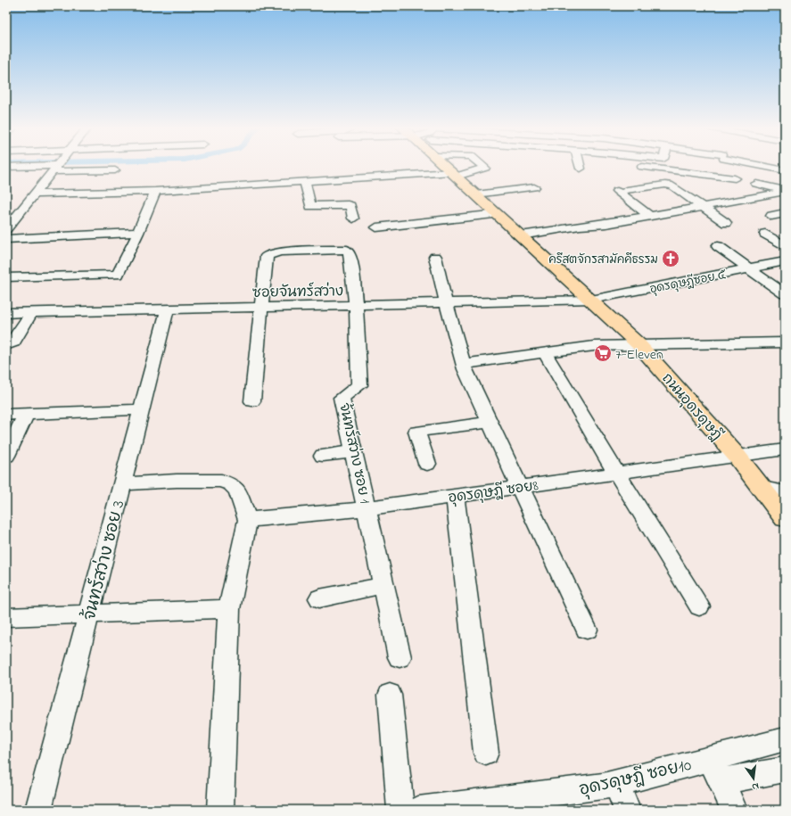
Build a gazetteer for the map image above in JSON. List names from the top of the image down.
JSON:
{
  "streets": {
    "main road": ["ถนนอุดรดุษฎี"],
    "street": [
      "อุดรดุษฎีซอย ๕",
      "ซอยจันทร์สว่าง",
      "จ้นทร์สว่าง ซอย 1",
      "อุดรดุษฎี ซอย8",
      "จ้นทร์สว่าง ซอย 3",
      "อุดรดุษฎี ซอย10"
    ]
  },
  "crossings": [
    ["อุดรดุษฎีซอย ๕", "ซอยจันทร์สว่าง"],
    ["อุดรดุษฎีซอย ๕", "ถนนอุดรดุษฎี"],
    ["ซอยจันทร์สว่าง", "ถนนอุดรดุษฎี"],
    ["ซอยจันทร์สว่าง", "จ้นทร์สว่าง ซอย 1"],
    ["ซอยจันทร์สว่าง", "จ้นทร์สว่าง ซอย 3"],
    ["ถนนอุดรดุษฎี", "อุดรดุษฎี ซอย8"],
    ["จ้นทร์สว่าง ซอย 1", "อุดรดุษฎี ซอย8"]
  ],
  "places": {
    "church": ["ครีสตจักรสามัคคีธรรม"],
    "supermarket": ["7-Eleven"]
  },
  "north": "bottom"
}
